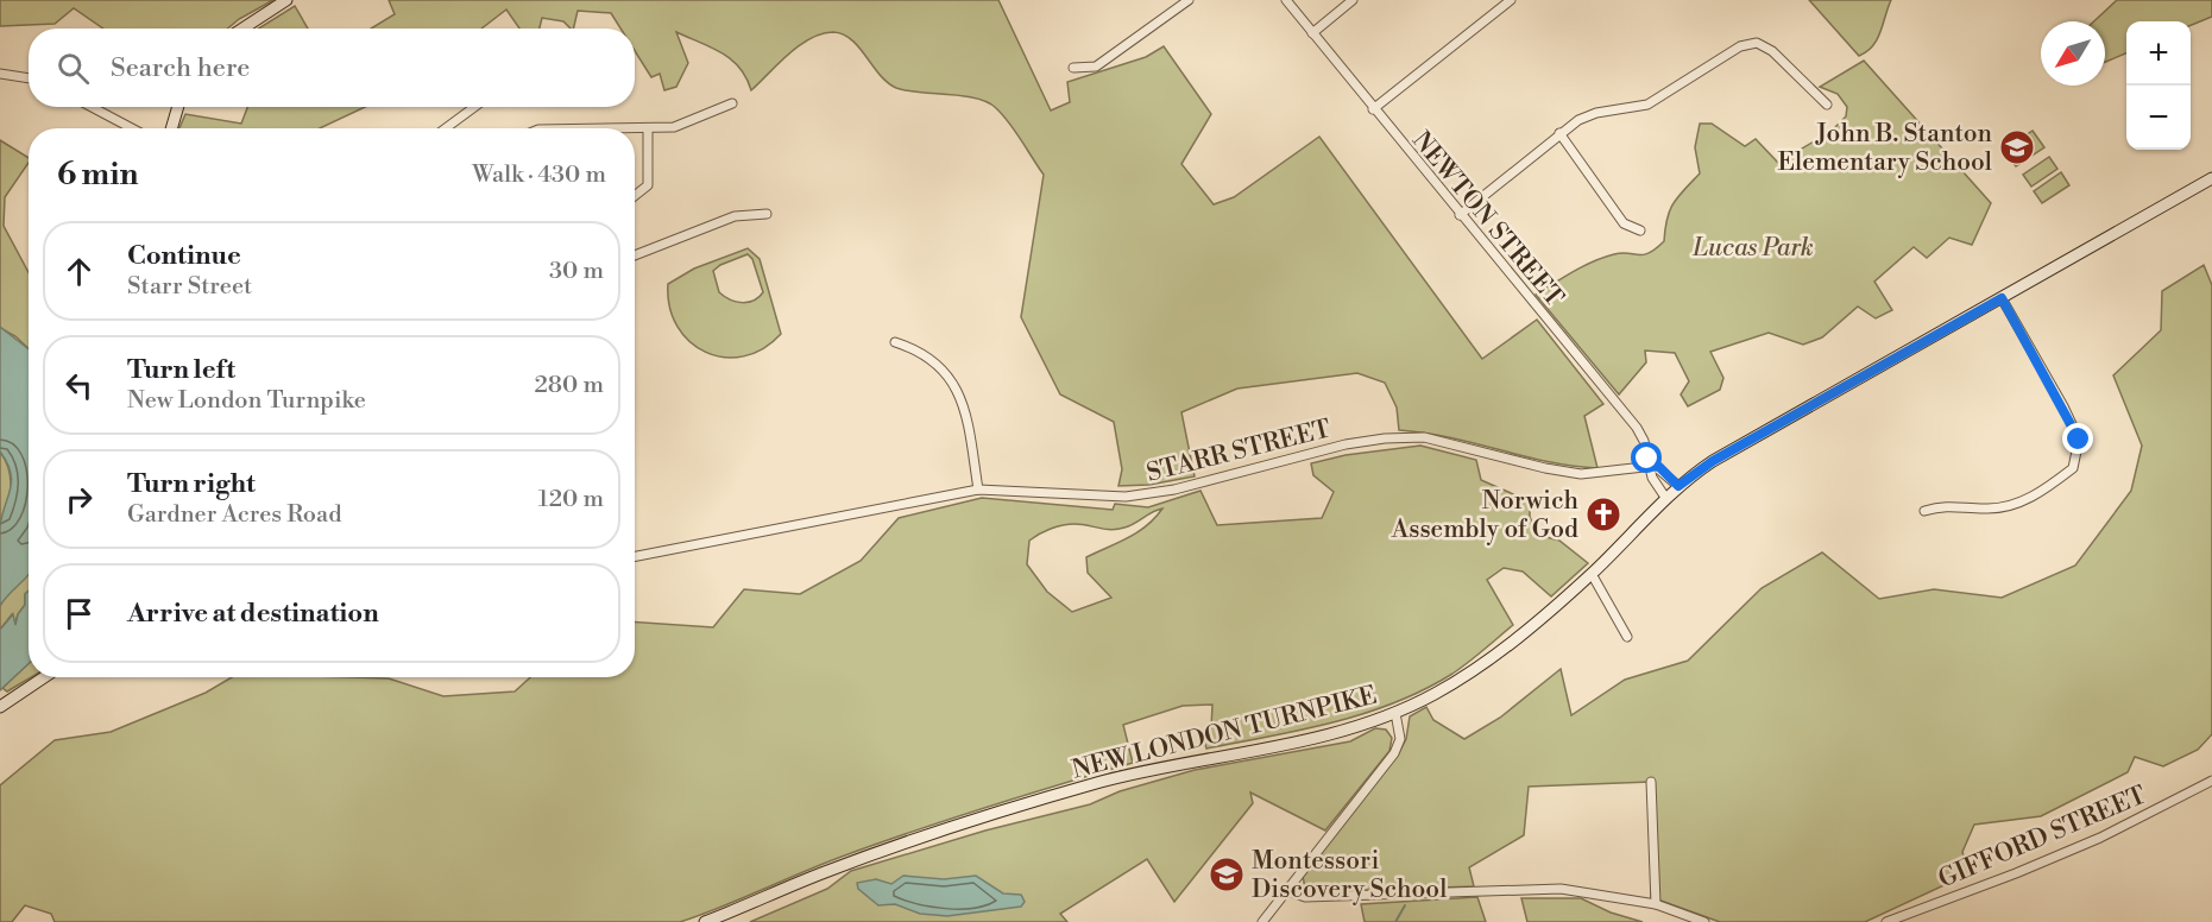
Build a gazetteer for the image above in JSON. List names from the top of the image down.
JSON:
{
  "streets": {
    "main road": ["NEW LONDON TURNPIKE"],
    "street": ["NEWTON STREET", "STARR STREET", "GIFFORD STREET"]
  },
  "crossings": [
    ["NEWTON STREET", "STARR STREET"]
  ],
  "parks": ["Lucas Park"],
  "places": {
    "school or university": ["John B. Stanton Elementary School", "Montessori Discovery School"],
    "church": ["Norwich Assembly of God"]
  },
  "north": "bottom left",
  "page": {
    "map_buttons": ["+", "−"],
    "search": "Search here",
    "heading": ["6 min", "Walk · 430 m"],
    "list": [
      ["Continue", "Starr Street", "30 m"],
      ["Turn left", "New London Turnpike", "280 m"],
      ["Turn right", "Gardner Acres Road", "120 m"],
      "Arrive at destination"
    ]
  }
}
